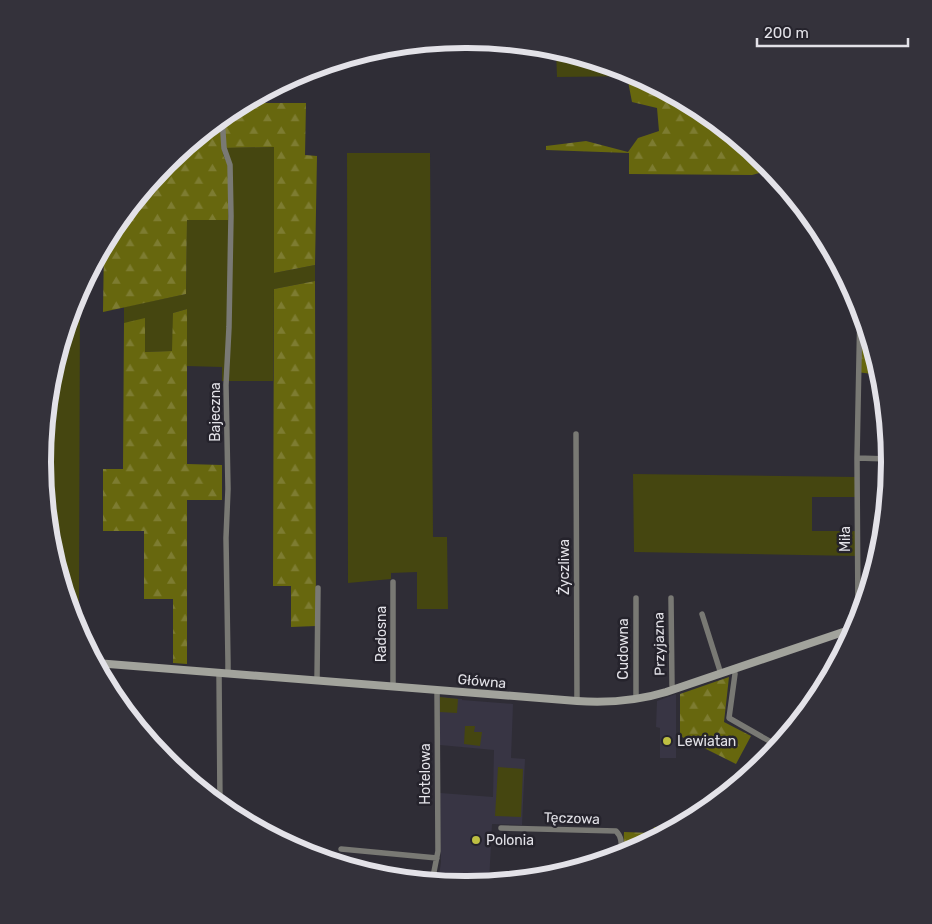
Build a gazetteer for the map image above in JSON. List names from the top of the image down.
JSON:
{
  "streets": {
    "street": [
      "Bajeczna",
      "Miła",
      "Życzliwa",
      "Radosna",
      "Przyjazna",
      "Cudowna",
      "Główna",
      "Hotelowa",
      "Tęczowa"
    ]
  },
  "crossings": [
    ["Bajeczna", "Główna"],
    ["Życzliwa", "Główna"],
    ["Radosna", "Główna"],
    ["Przyjazna", "Główna"],
    ["Cudowna", "Główna"],
    ["Główna", "Hotelowa"]
  ],
  "places": ["Lewiatan", "Polonia"],
  "scale_bar": "200 m"
}
